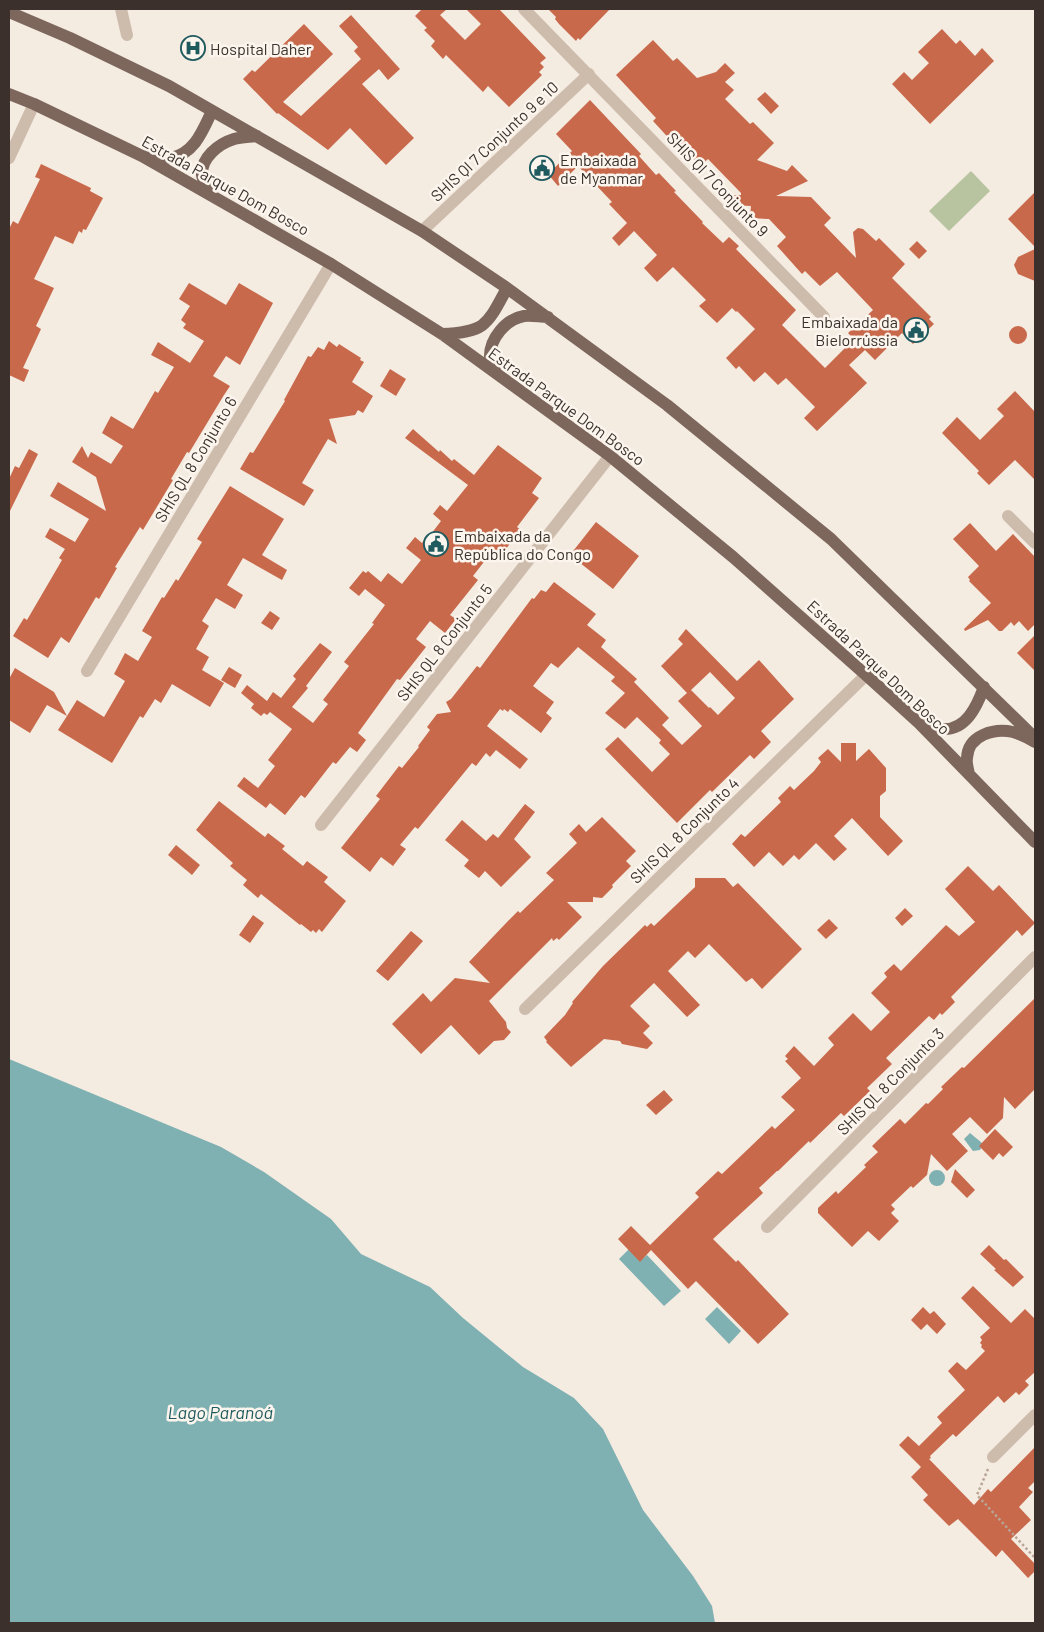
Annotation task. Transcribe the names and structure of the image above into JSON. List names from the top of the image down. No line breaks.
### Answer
{"streets":{"main road":["Estrada Parque Dom Bosco"],"street":["SHIS QI 7 Conjunto 9 e 10","SHIS QI 7 Conjunto 9","SHIS QL 8 Conjunto 6","SHIS QL 8 Conjunto 5","SHIS QL 8 Conjunto 4","SHIS QL 8 Conjunto 3"]},"crossings":[["SHIS QI 7 Conjunto 9 e 10","SHIS QI 7 Conjunto 9"],["Estrada Parque Dom Bosco","SHIS QL 8 Conjunto 6"],["Estrada Parque Dom Bosco","SHIS QL 8 Conjunto 5"],["Estrada Parque Dom Bosco","SHIS QL 8 Conjunto 4"]],"water":["Lago Paranoá"],"places":{"hospital":["Hospital Daher"],"public building":["Embaixada de Myanmar","Embaixada da Bielorrússia","Embaixada da República do Congo"]}}
